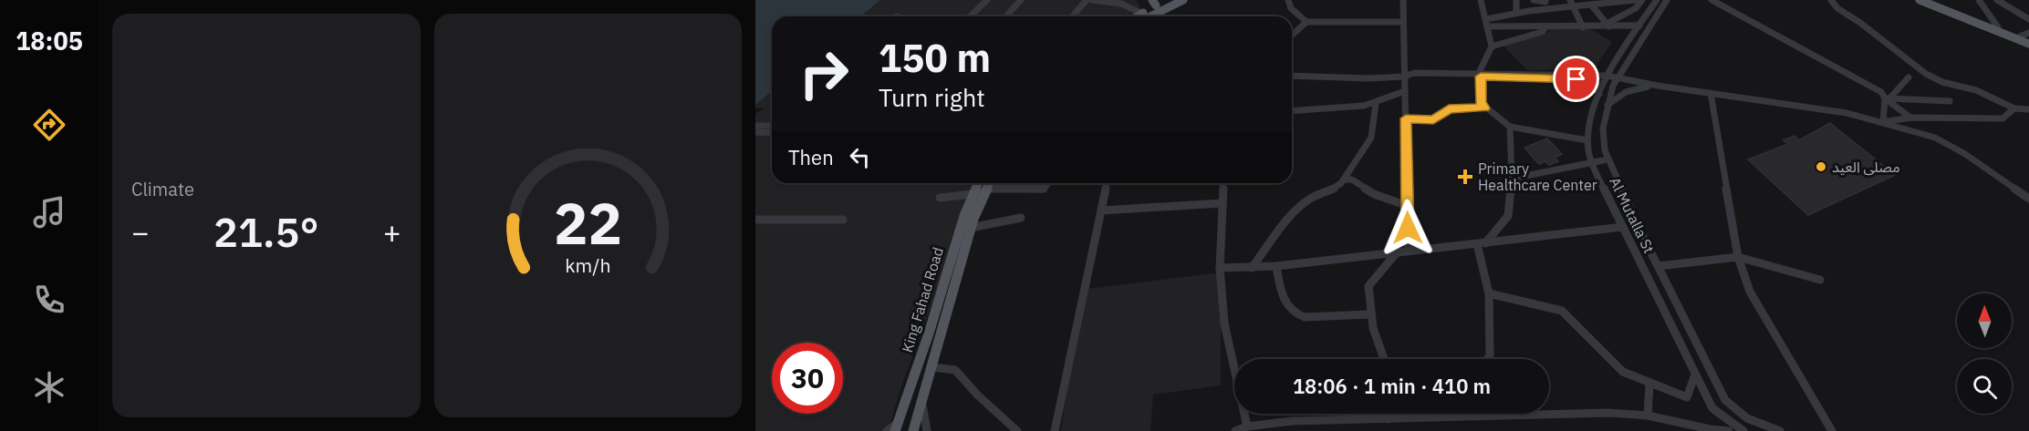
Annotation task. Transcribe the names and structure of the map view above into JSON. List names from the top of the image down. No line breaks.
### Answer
{"streets":{"main road":["King Fahad Road"],"street":["Al Mutalla St"]},"places":{"other":["مصلى العيد"],"health":["Primary Healthcare Center"]},"north":"top","page":{"tabs":"18:05","tile":"Climate","turn":["150 m","Turn right"],"then":"Then","heat":["−","21.5°","+"],"limit":"30","trip":"18:06 · 1 min · 410 m","gauge":["22","km/h"]}}
